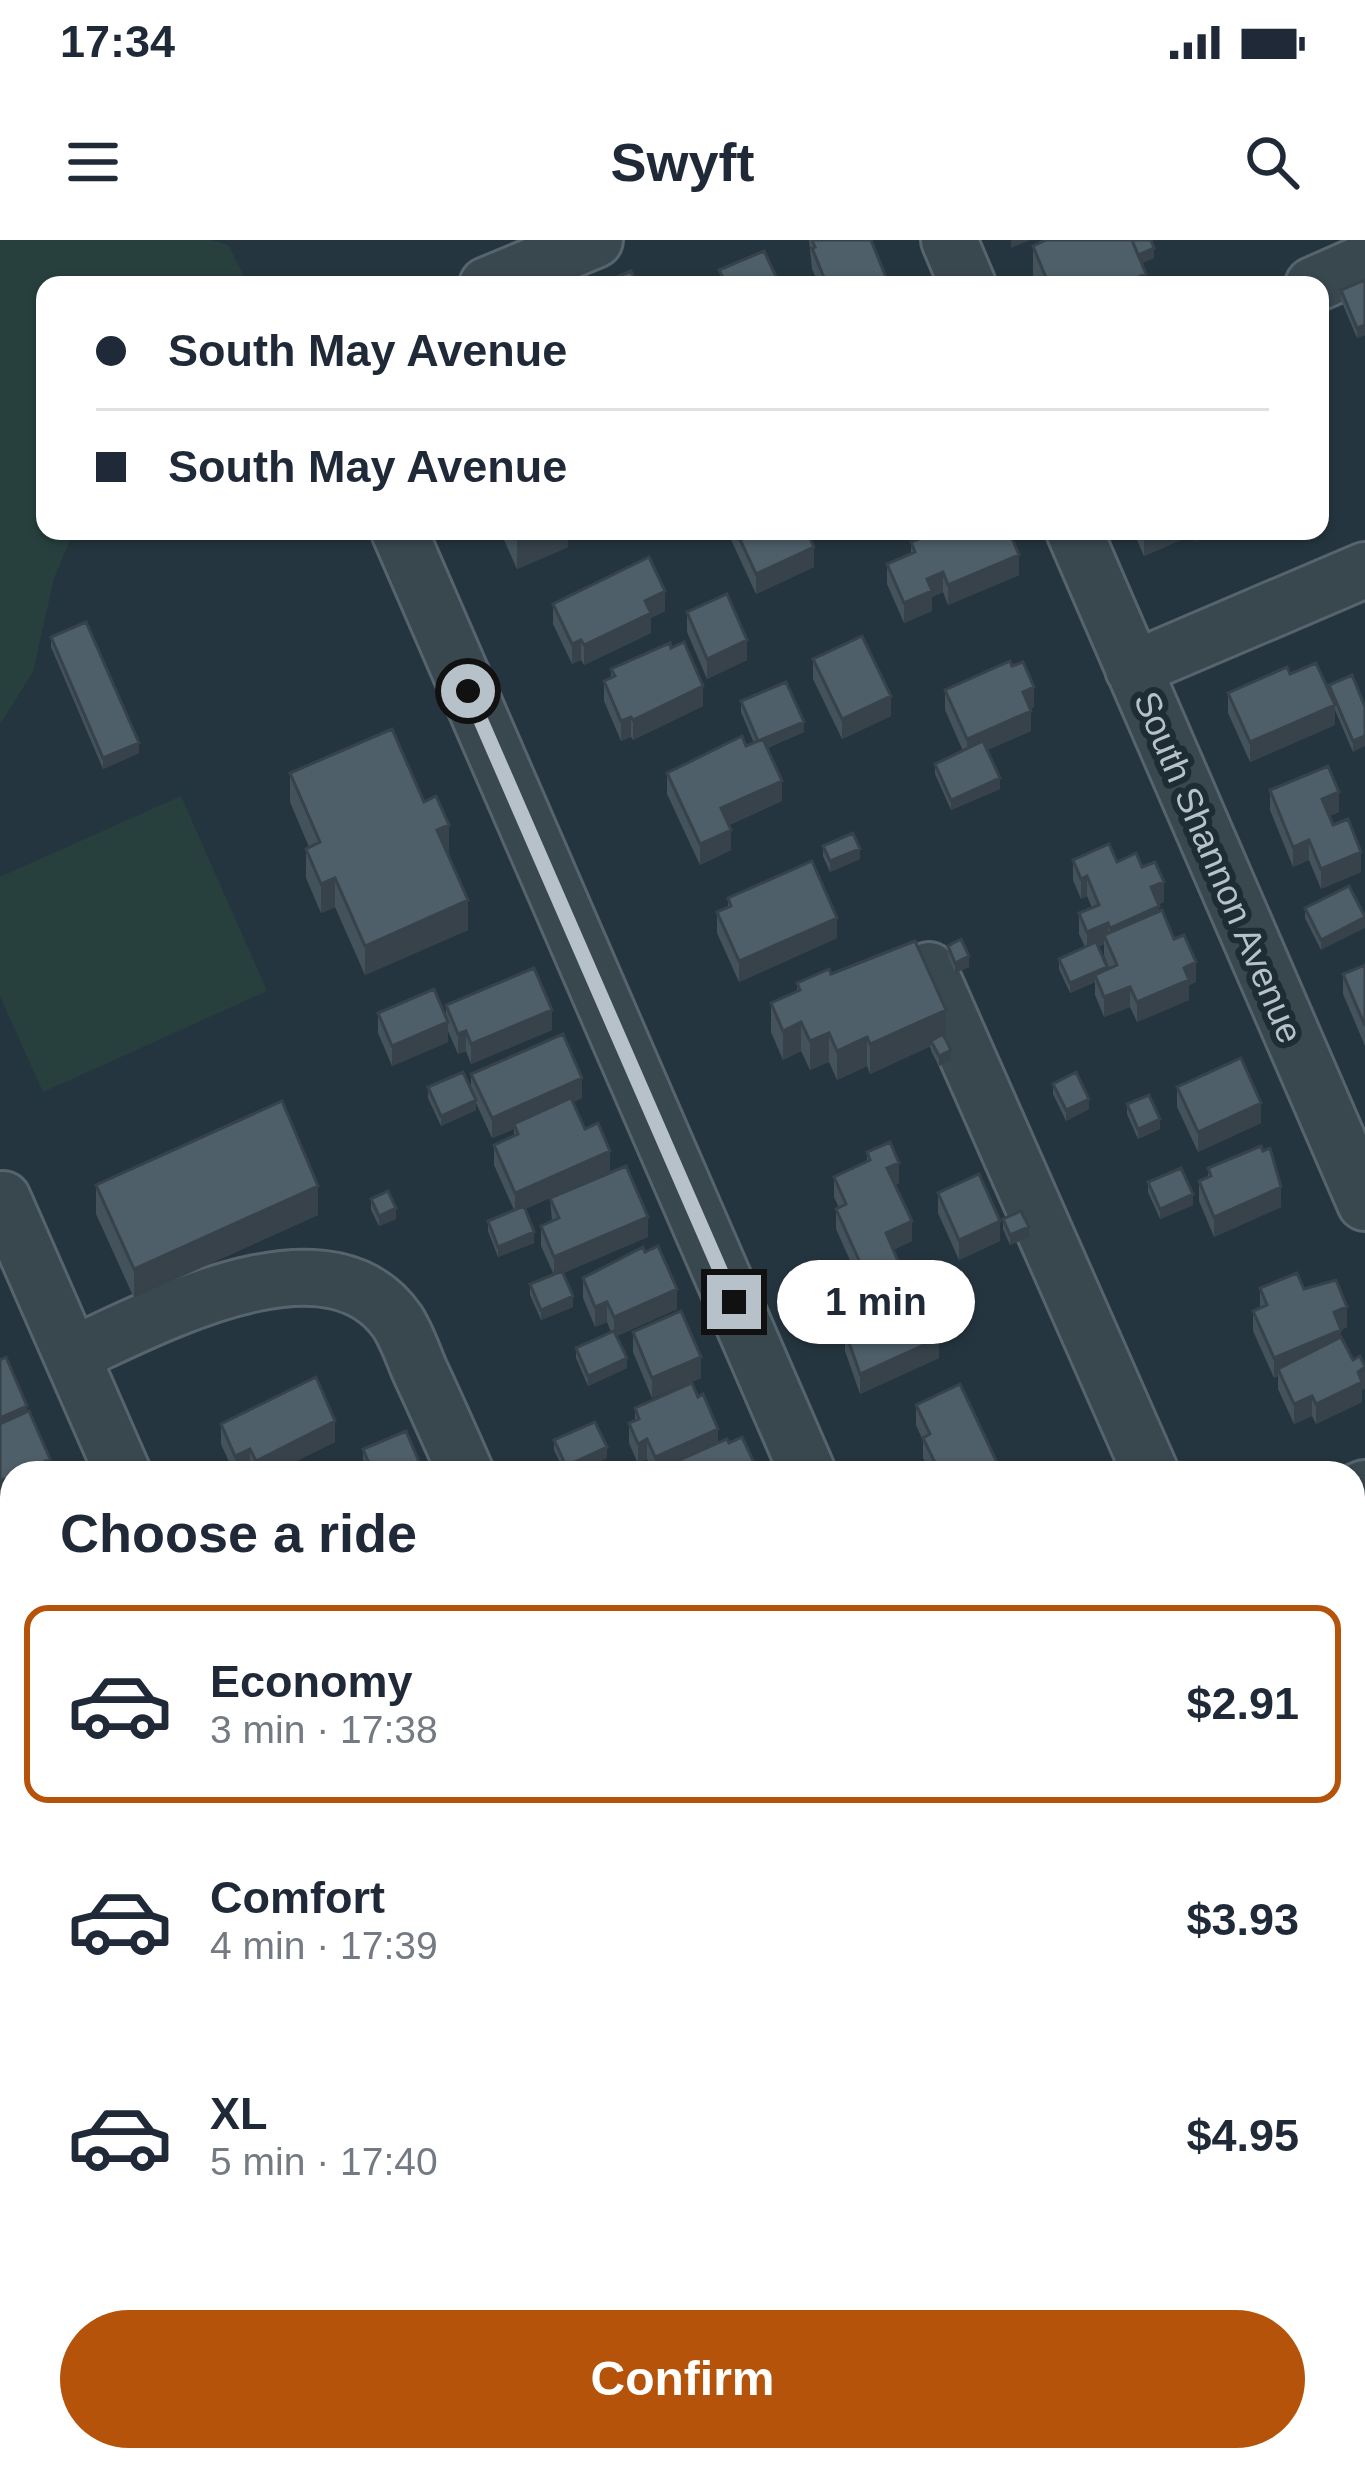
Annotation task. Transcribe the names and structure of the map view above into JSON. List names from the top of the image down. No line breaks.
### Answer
{"streets":{"street":["South Shannon Avenue"]},"page":{"status":"17:34","header":"Swyft","banner":["South May Avenue","South May Avenue"],"bubble":"1 min","heading":"Choose a ride","list":[{"name":"Economy","note":"3 min · 17:38","value":"$2.91"},{"name":"Comfort","note":"4 min · 17:39","value":"$3.93"},{"name":"XL","note":"5 min · 17:40","value":"$4.95"}],"buttons":"Confirm"}}
